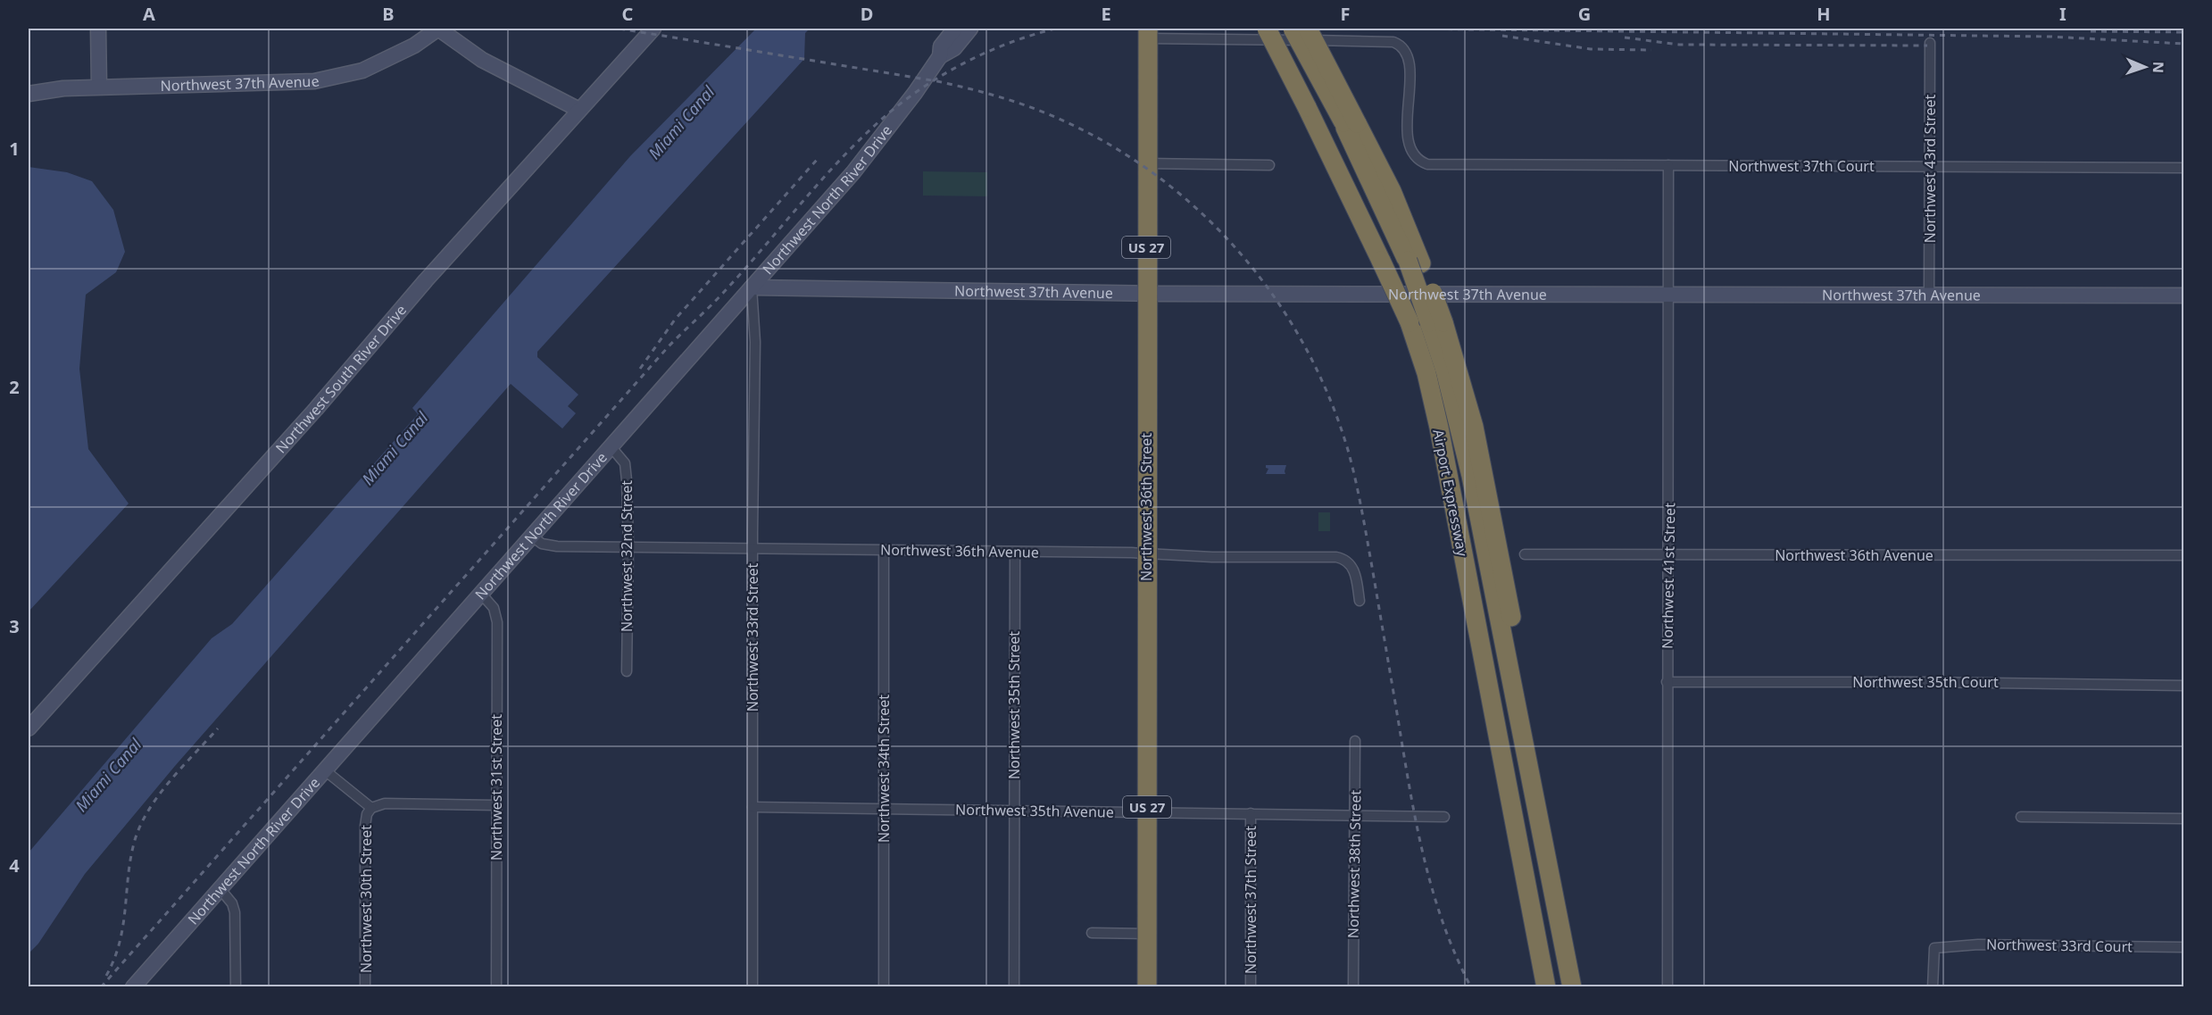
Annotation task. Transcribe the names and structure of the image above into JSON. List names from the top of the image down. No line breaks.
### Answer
{"streets":{"highway":["US 27","Airport Expressway","Northwest 36th Street"],"street":["Northwest 37th Avenue","Northwest 37th Court","Northwest 43rd Street","Northwest North River Drive","Northwest South River Drive","Northwest 36th Avenue","Northwest 32nd Street","Northwest 41st Street","Northwest 33rd Street","Northwest 35th Court","Northwest 35th Street","Northwest 34th Street","Northwest 31st Street","Northwest 35th Avenue","Northwest 38th Street","Northwest 30th Street","Northwest 37th Street","Northwest 33rd Court"]},"crossings":[["Northwest 37th Avenue","Northwest 43rd Street"],["Northwest 37th Avenue","Northwest North River Drive"],["Northwest 37th Avenue","Northwest 36th Street"],["Northwest 37th Avenue","Northwest 41st Street"],["Northwest 37th Avenue","Northwest 33rd Street"],["Northwest 37th Court","Northwest 43rd Street"],["Northwest 37th Court","Northwest 36th Street"],["Northwest 37th Court","Northwest 41st Street"],["Northwest North River Drive","Northwest 36th Avenue"],["Northwest North River Drive","Northwest 32nd Street"],["Northwest North River Drive","Northwest 33rd Street"],["Northwest North River Drive","Northwest 31st Street"],["Northwest North River Drive","Northwest 30th Street"],["Northwest 36th Street","Northwest 36th Avenue"],["Northwest 36th Street","Northwest 35th Avenue"],["Northwest 36th Avenue","Northwest 32nd Street"],["Northwest 36th Avenue","Northwest 41st Street"],["Northwest 36th Avenue","Northwest 33rd Street"],["Northwest 36th Avenue","Northwest 35th Street"],["Northwest 36th Avenue","Northwest 34th Street"],["Northwest 41st Street","Northwest 35th Court"],["Northwest 33rd Street","Northwest 35th Avenue"],["Northwest 35th Street","Northwest 35th Avenue"],["Northwest 34th Street","Northwest 35th Avenue"],["Northwest 35th Avenue","Northwest 38th Street"],["Northwest 35th Avenue","Northwest 37th Street"]],"water":["Miami Canal"],"north":"right","grid":{"columns":["A","B","C","D","E","F","G","H","I"],"rows":["1","2","3","4"]}}
